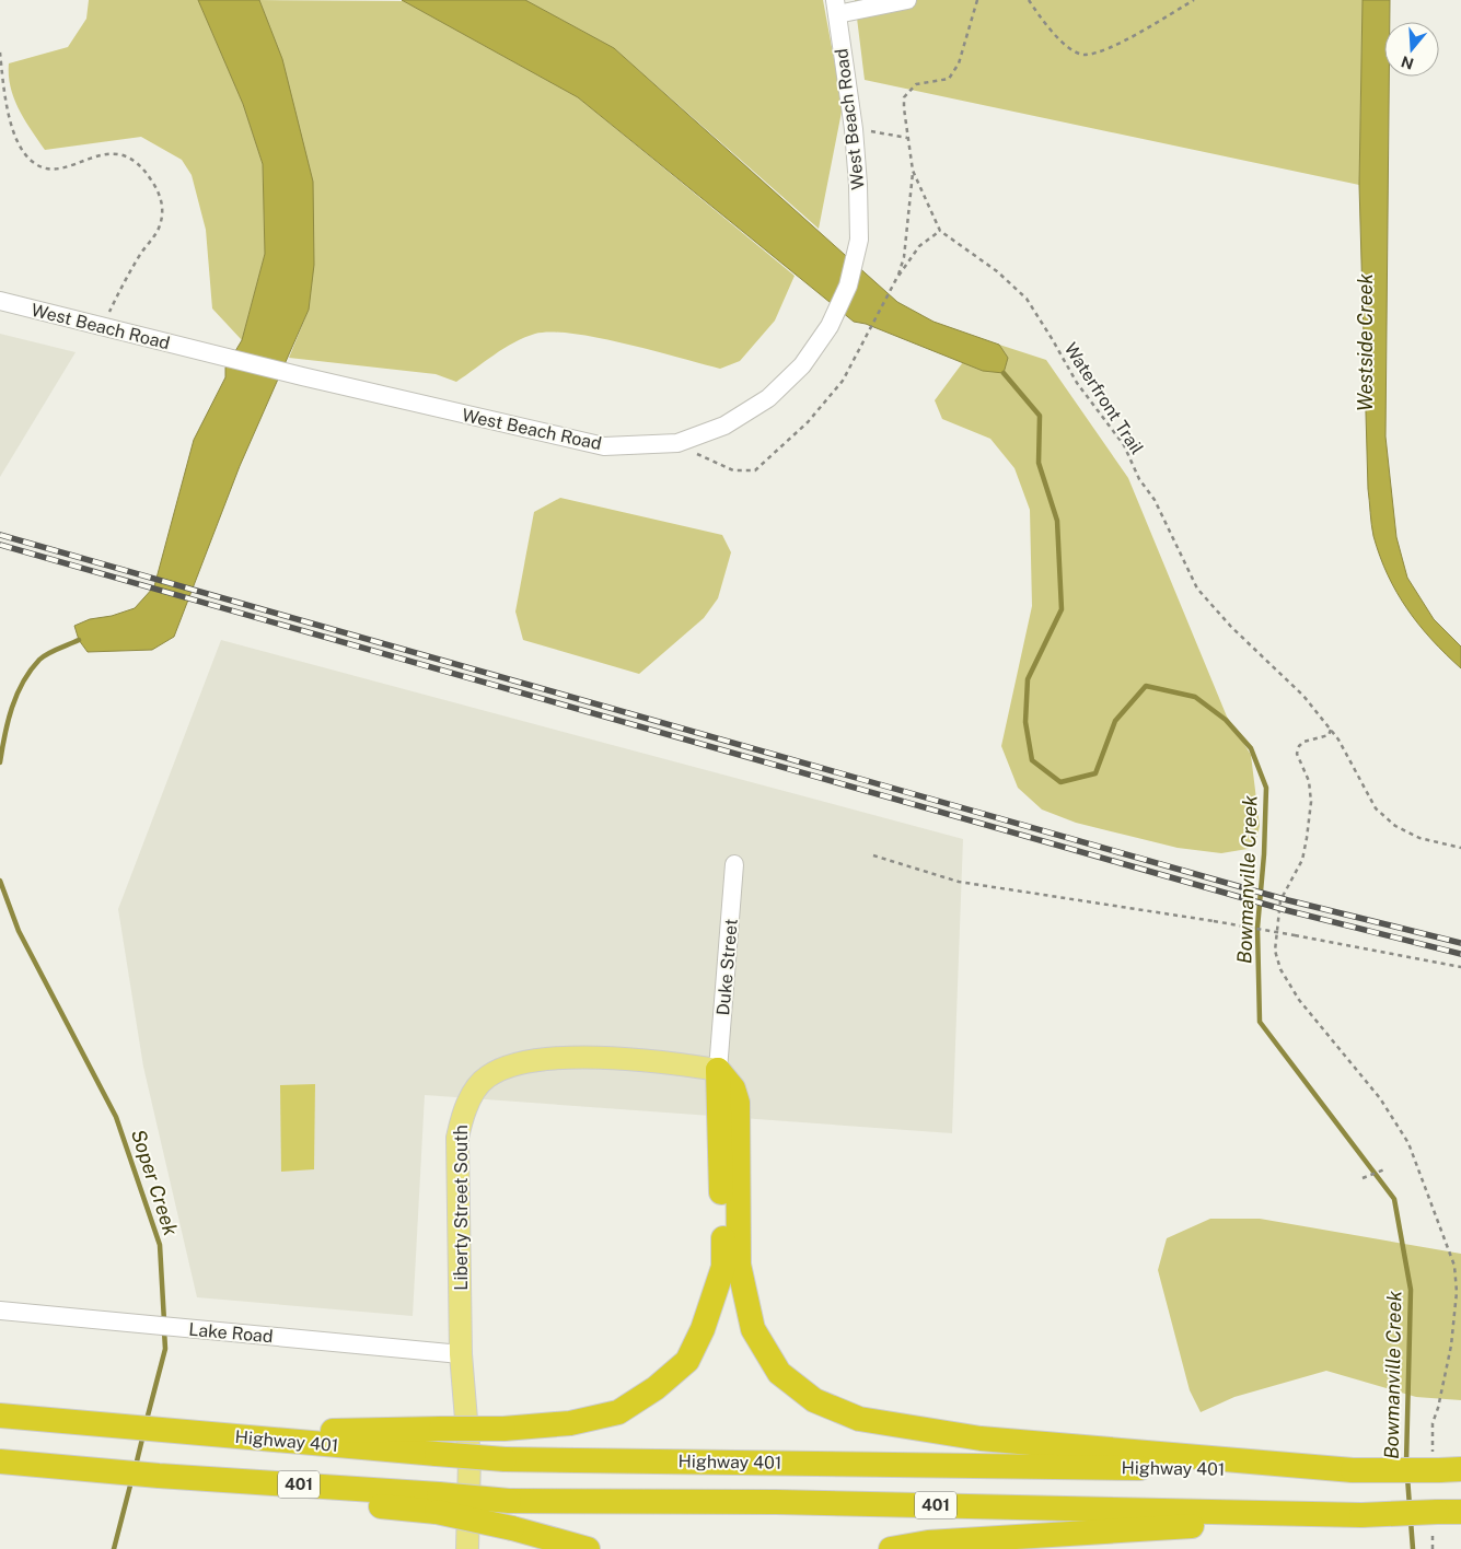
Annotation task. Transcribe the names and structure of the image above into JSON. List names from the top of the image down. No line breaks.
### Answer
{"streets":{"highway":["Highway 401","401"],"main road":["Liberty Street South"],"street":["West Beach Road","Duke Street","Lake Road"],"path":["Waterfront Trail"]},"crossings":[["Duke Street","Liberty Street South"],["Liberty Street South","Lake Road"]],"water":["Westside Creek","Bowmanville Creek","Soper Creek"],"north":"bottom"}
